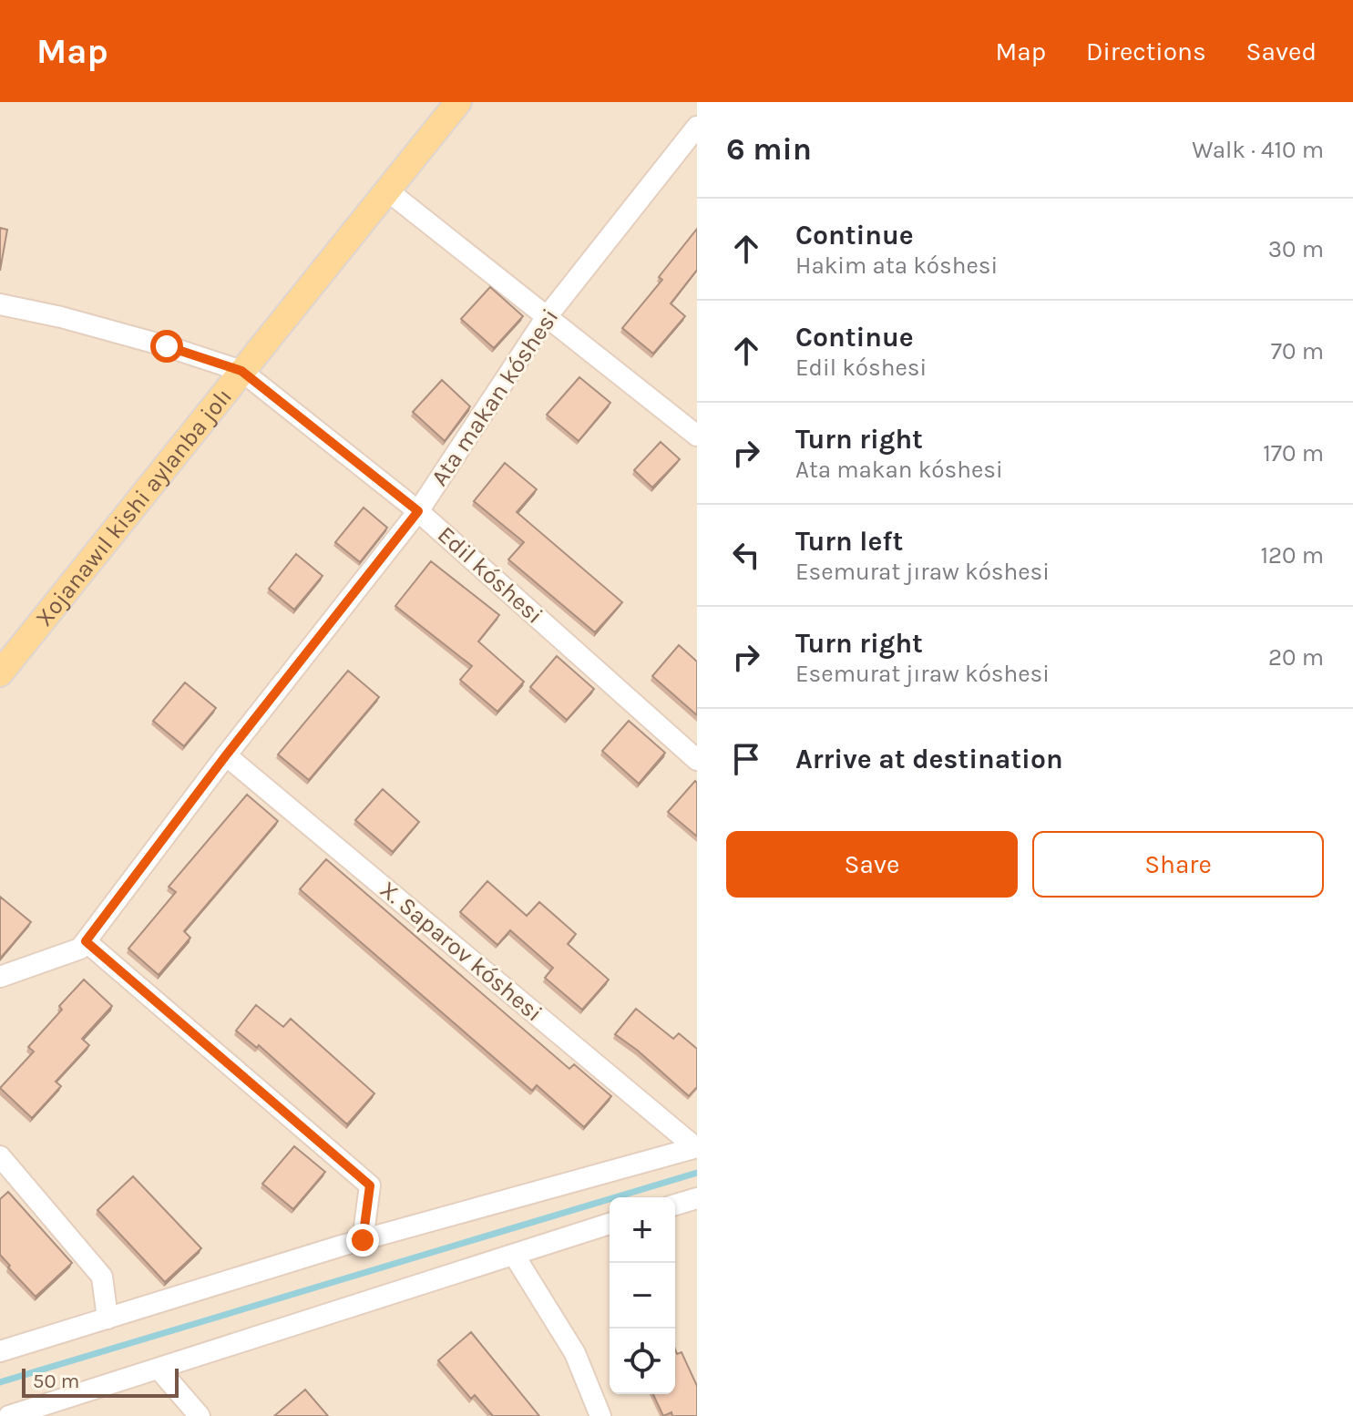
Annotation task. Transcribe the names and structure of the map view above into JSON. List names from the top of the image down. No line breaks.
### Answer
{"streets":{"main road":["Xojanawıl kishi aylanba jolı"],"street":["Ata makan kóshesi","Edil kóshesi","X. Saparov kóshesi"]},"crossings":[["Ata makan kóshesi","Edil kóshesi"],["Ata makan kóshesi","X. Saparov kóshesi"],["Xojanawıl kishi aylanba jolı","Edil kóshesi"]],"scale_bar":"50 m","page":{"header":"Map","nav":["Map","Directions","Saved"],"heading":["6 min","Walk · 410 m"],"list":[["Continue","Hakim ata kóshesi","30 m"],["Continue","Edil kóshesi","70 m"],["Turn right","Ata makan kóshesi","170 m"],["Turn left","Esemurat jıraw kóshesi","120 m"],["Turn right","Esemurat jıraw kóshesi","20 m"],"Arrive at destination"],"buttons":["Save","Share"],"map_buttons":["+","−"],"scale":"50 m"}}
